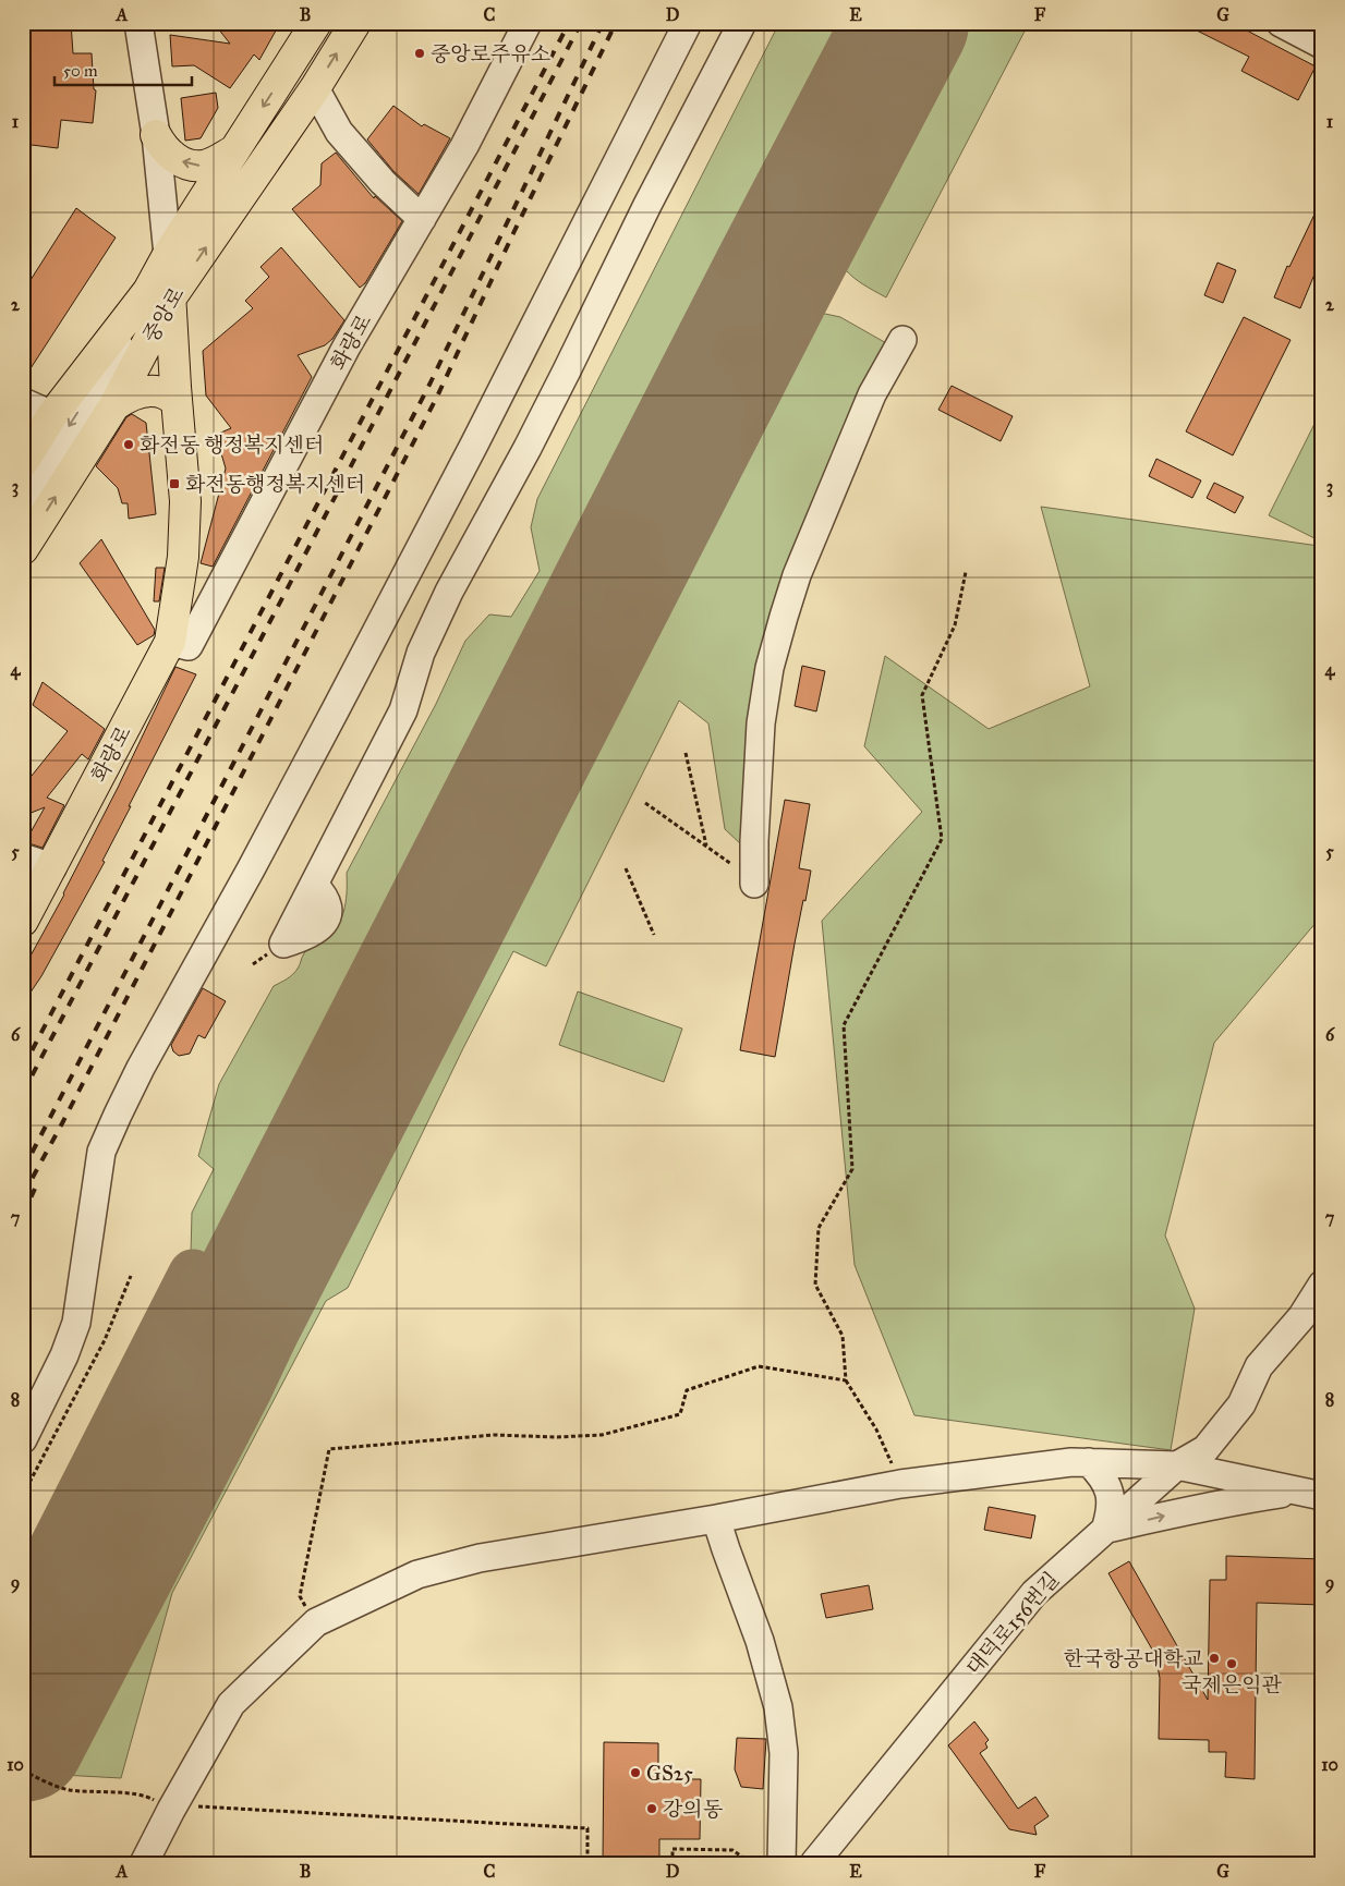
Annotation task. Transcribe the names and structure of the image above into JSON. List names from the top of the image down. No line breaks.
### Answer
{"streets":{"main road":["중앙로","화랑로"],"street":["대덕로156번길"]},"crossings":[["중앙로","화랑로"]],"places":{"other":["중앙로주유소","화전동 행정복지센터","한국항공대학교","국제은익관","GS25","강의동"],"transit":["화전동행정복지센터"]},"scale_bar":"50 m","grid":{"columns":["A","B","C","D","E","F","G"],"rows":["1","2","3","4","5","6","7","8","9","10"]}}
